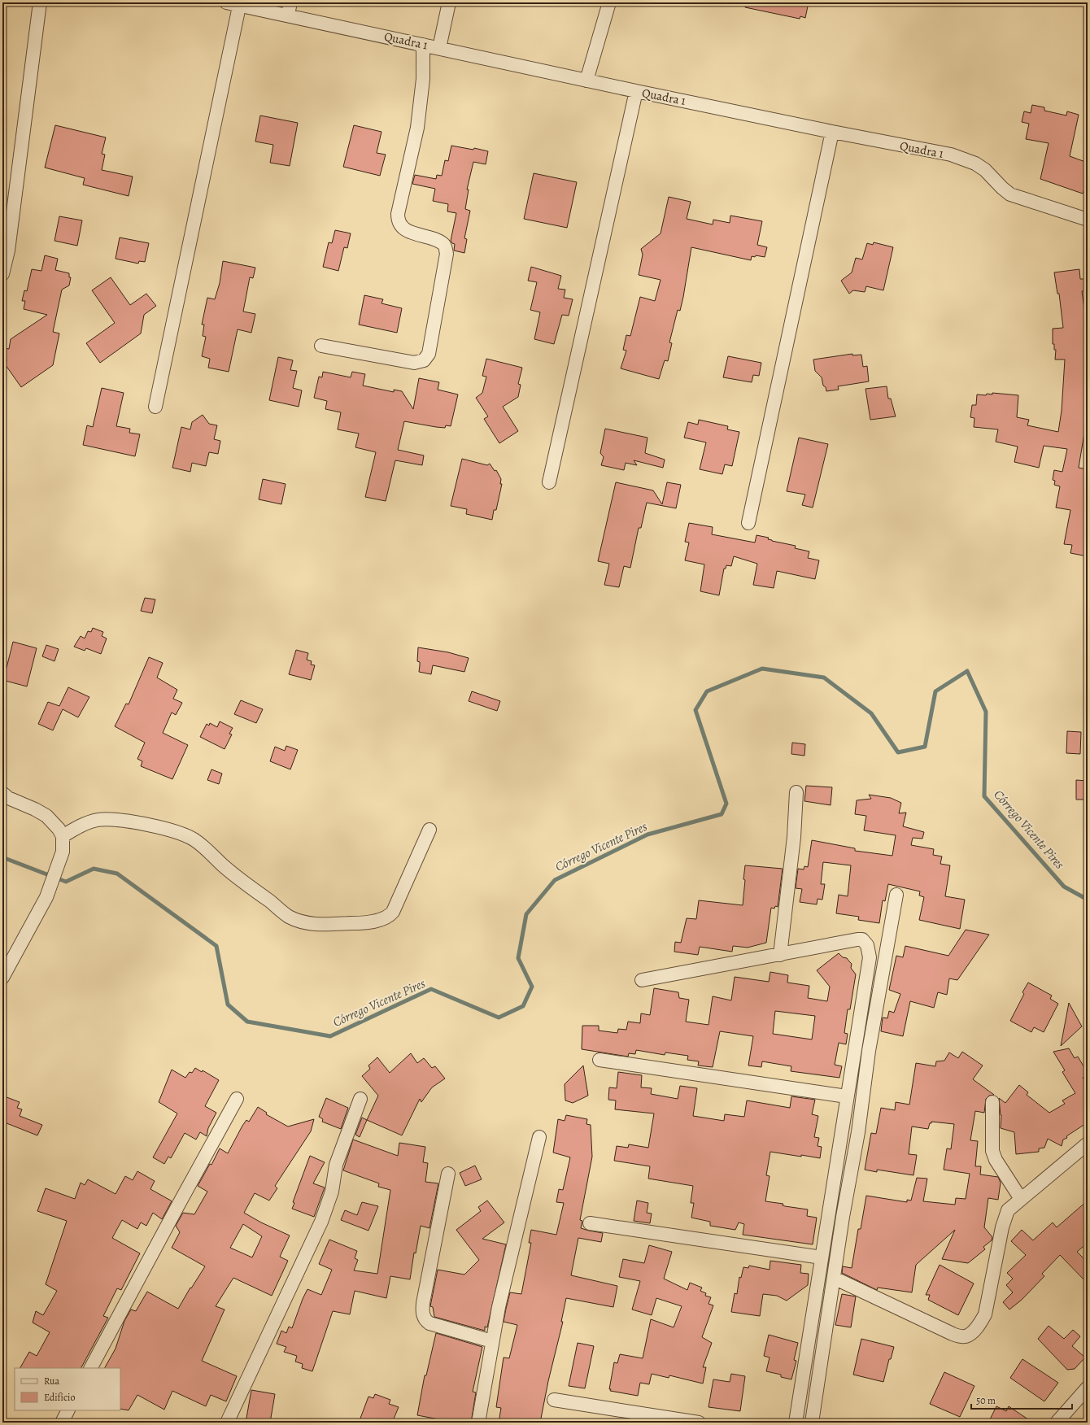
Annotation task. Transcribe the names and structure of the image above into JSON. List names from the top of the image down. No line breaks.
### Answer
{"streets":{"street":["Quadra 1"]},"water":["Córrego Vicente Pires"],"legend":["Rua","Edifício"],"scale_bar":"50 m"}
